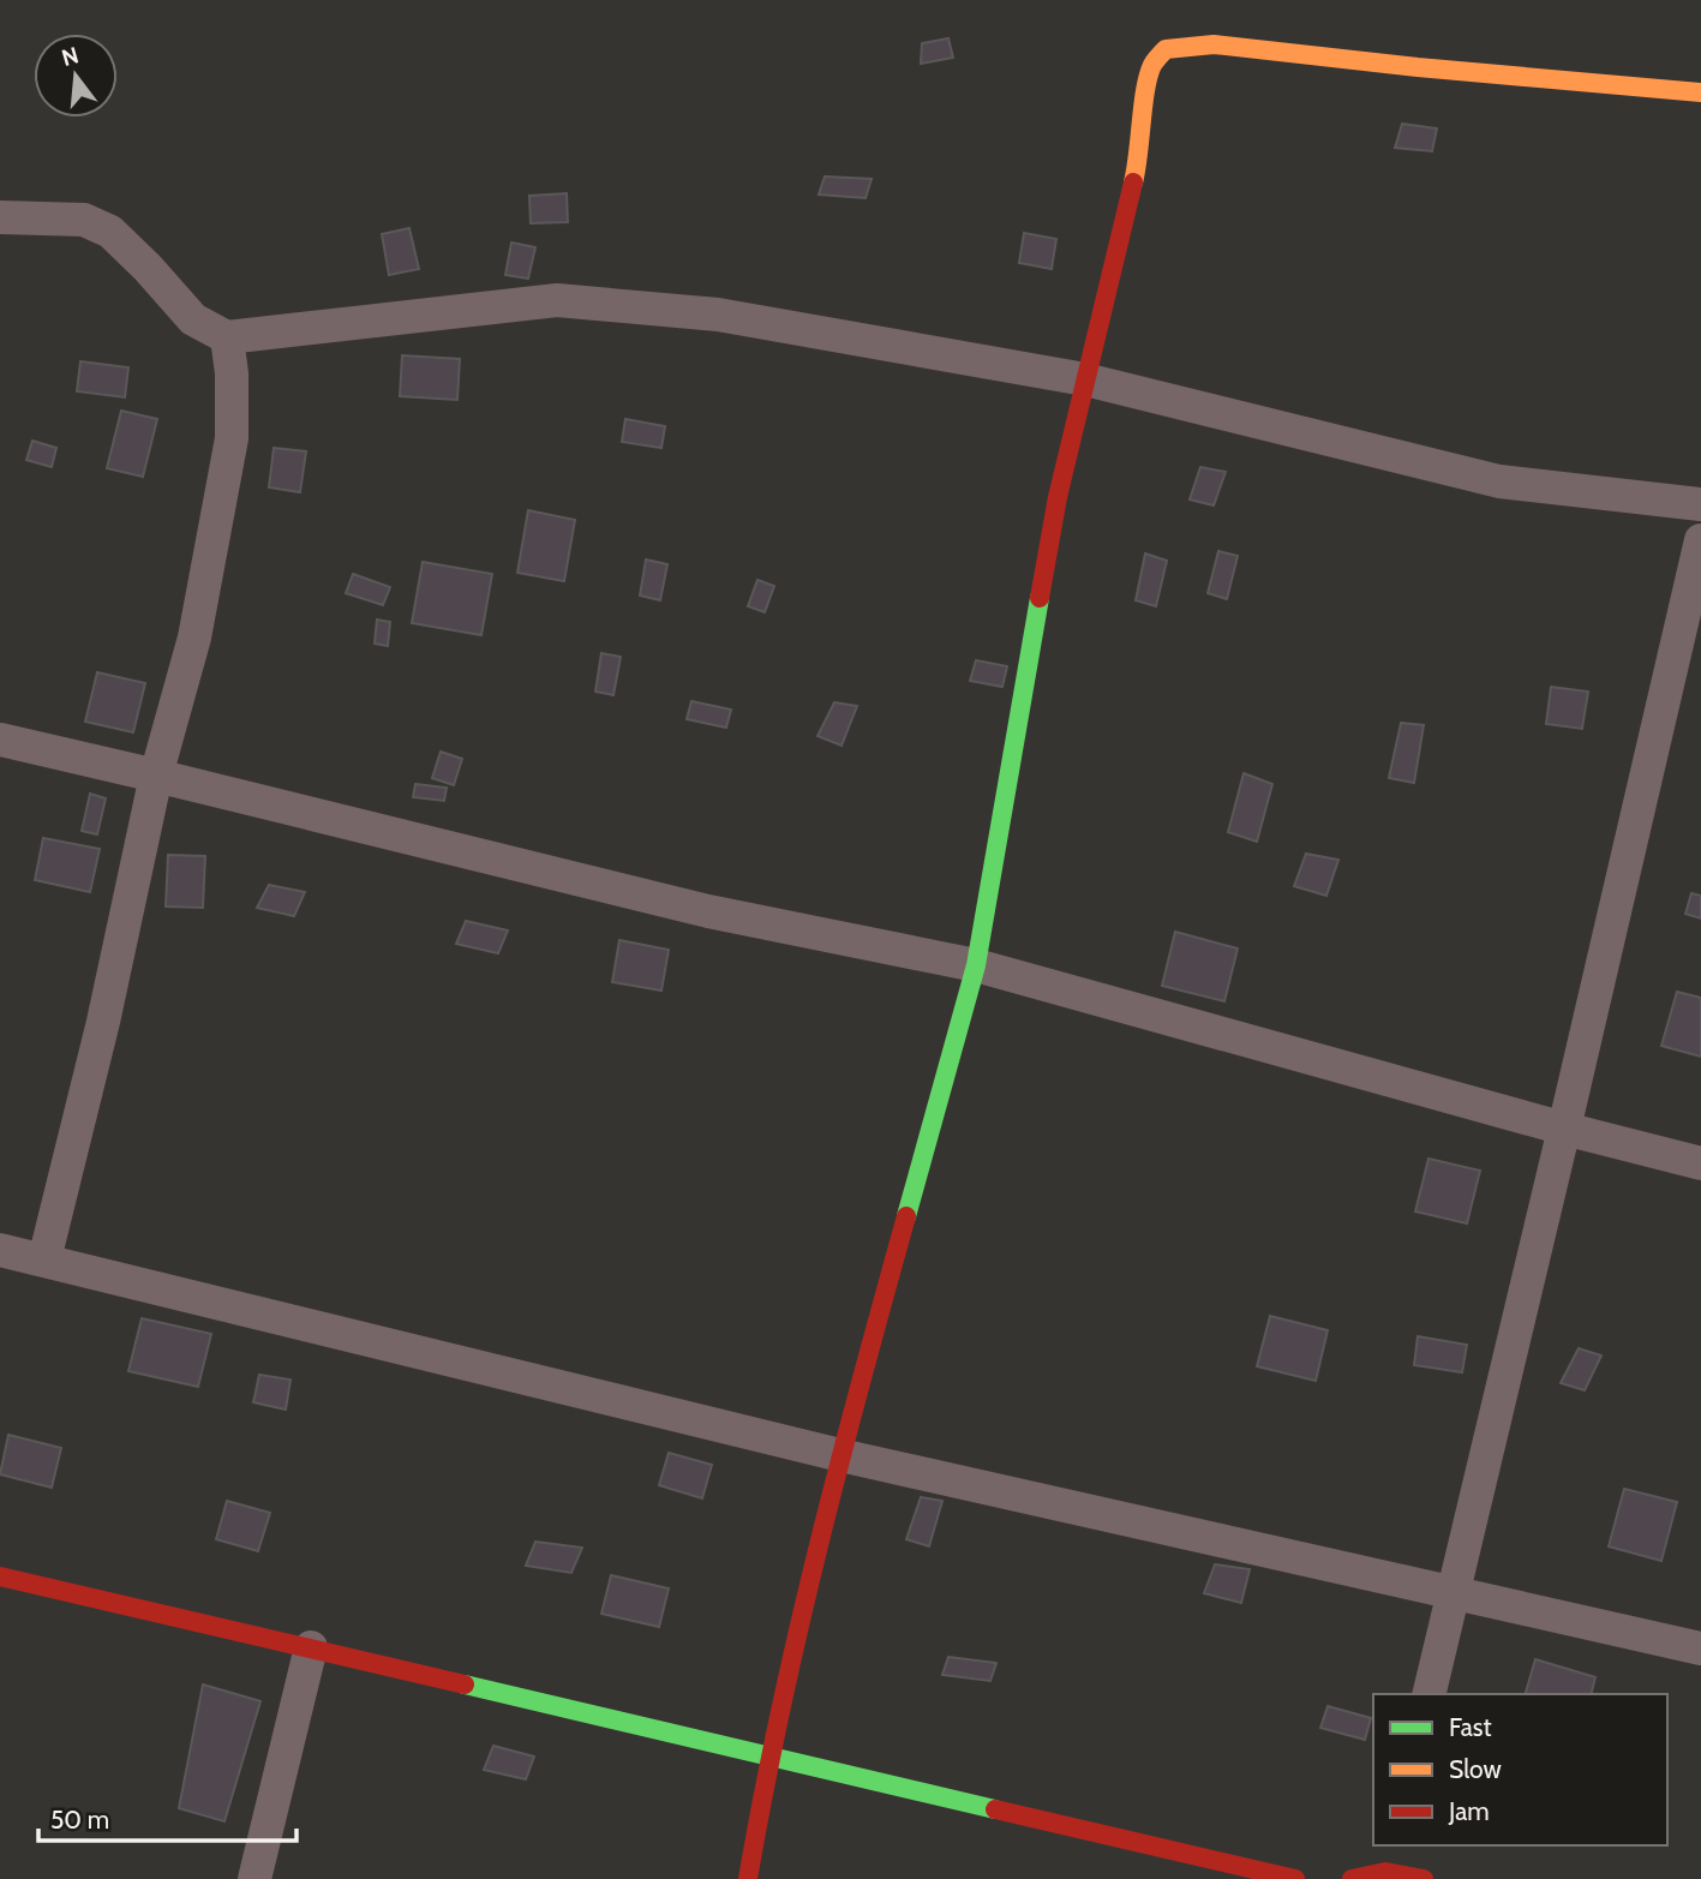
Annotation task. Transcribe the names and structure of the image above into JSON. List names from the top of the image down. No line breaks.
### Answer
{"legend":["Fast","Slow","Jam"],"scale_bar":"50 m","north":"top"}
